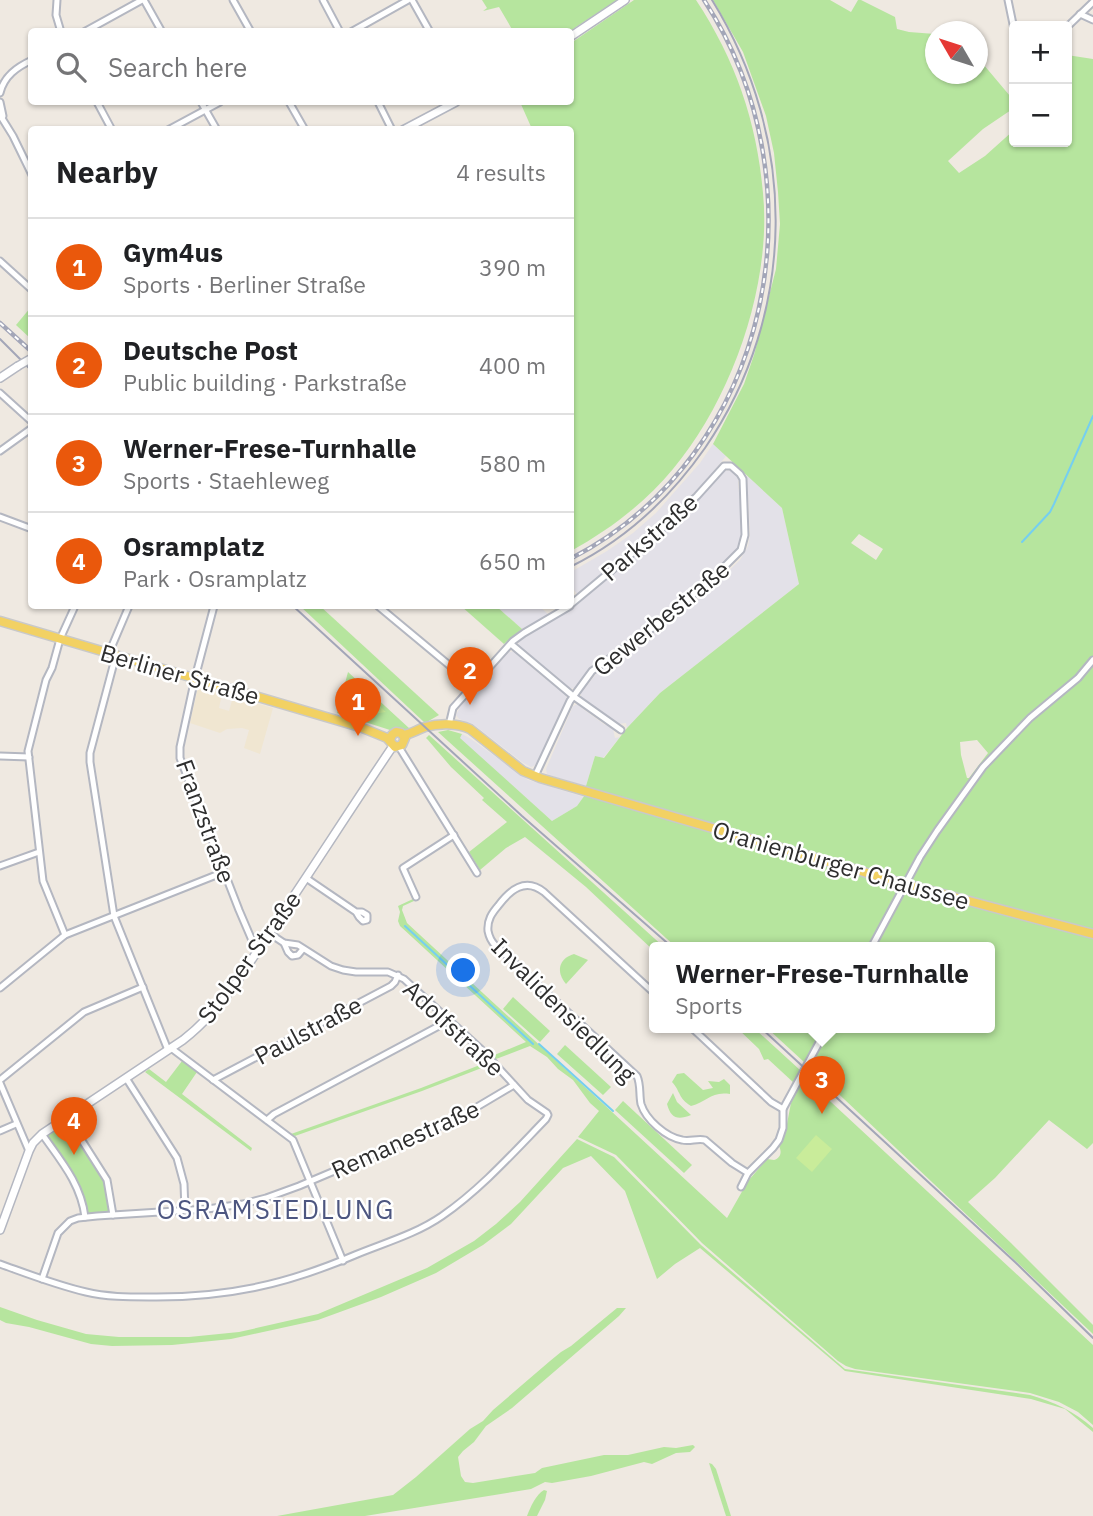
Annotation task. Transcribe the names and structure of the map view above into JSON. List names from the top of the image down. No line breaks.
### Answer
{"streets":{"main road":["Berliner Straße","Oranienburger Chaussee","Stolper Straße"],"street":["Parkstraße","Gewerbestraße","Franzstraße","Invalidensiedlung","Adolfstraße","Paulstraße","Remanestraße"]},"crossings":[["Parkstraße","Gewerbestraße"],["Gewerbestraße","Oranienburger Chaussee"],["Berliner Straße","Franzstraße"],["Berliner Straße","Stolper Straße"],["Franzstraße","Stolper Straße"],["Adolfstraße","Paulstraße"],["Adolfstraße","Remanestraße"]],"districts":["OSRAMSIEDLUNG"],"north":"top left","page":{"map_buttons":["+","−"],"search":"Search here","heading":["Nearby","4 results"],"list":[{"mark":"1","name":"Gym4us","note":"Sports · Berliner Straße","value":"390 m"},{"mark":"2","name":"Deutsche Post","note":"Public building · Parkstraße","value":"400 m"},{"mark":"3","name":"Werner-Frese-Turnhalle","note":"Sports · Staehleweg","value":"580 m"},{"mark":"4","name":"Osramplatz","note":"Park · Osramplatz","value":"650 m"}],"pins":["2","1","3","4"],"popup":["Werner-Frese-Turnhalle","Sports"]}}
